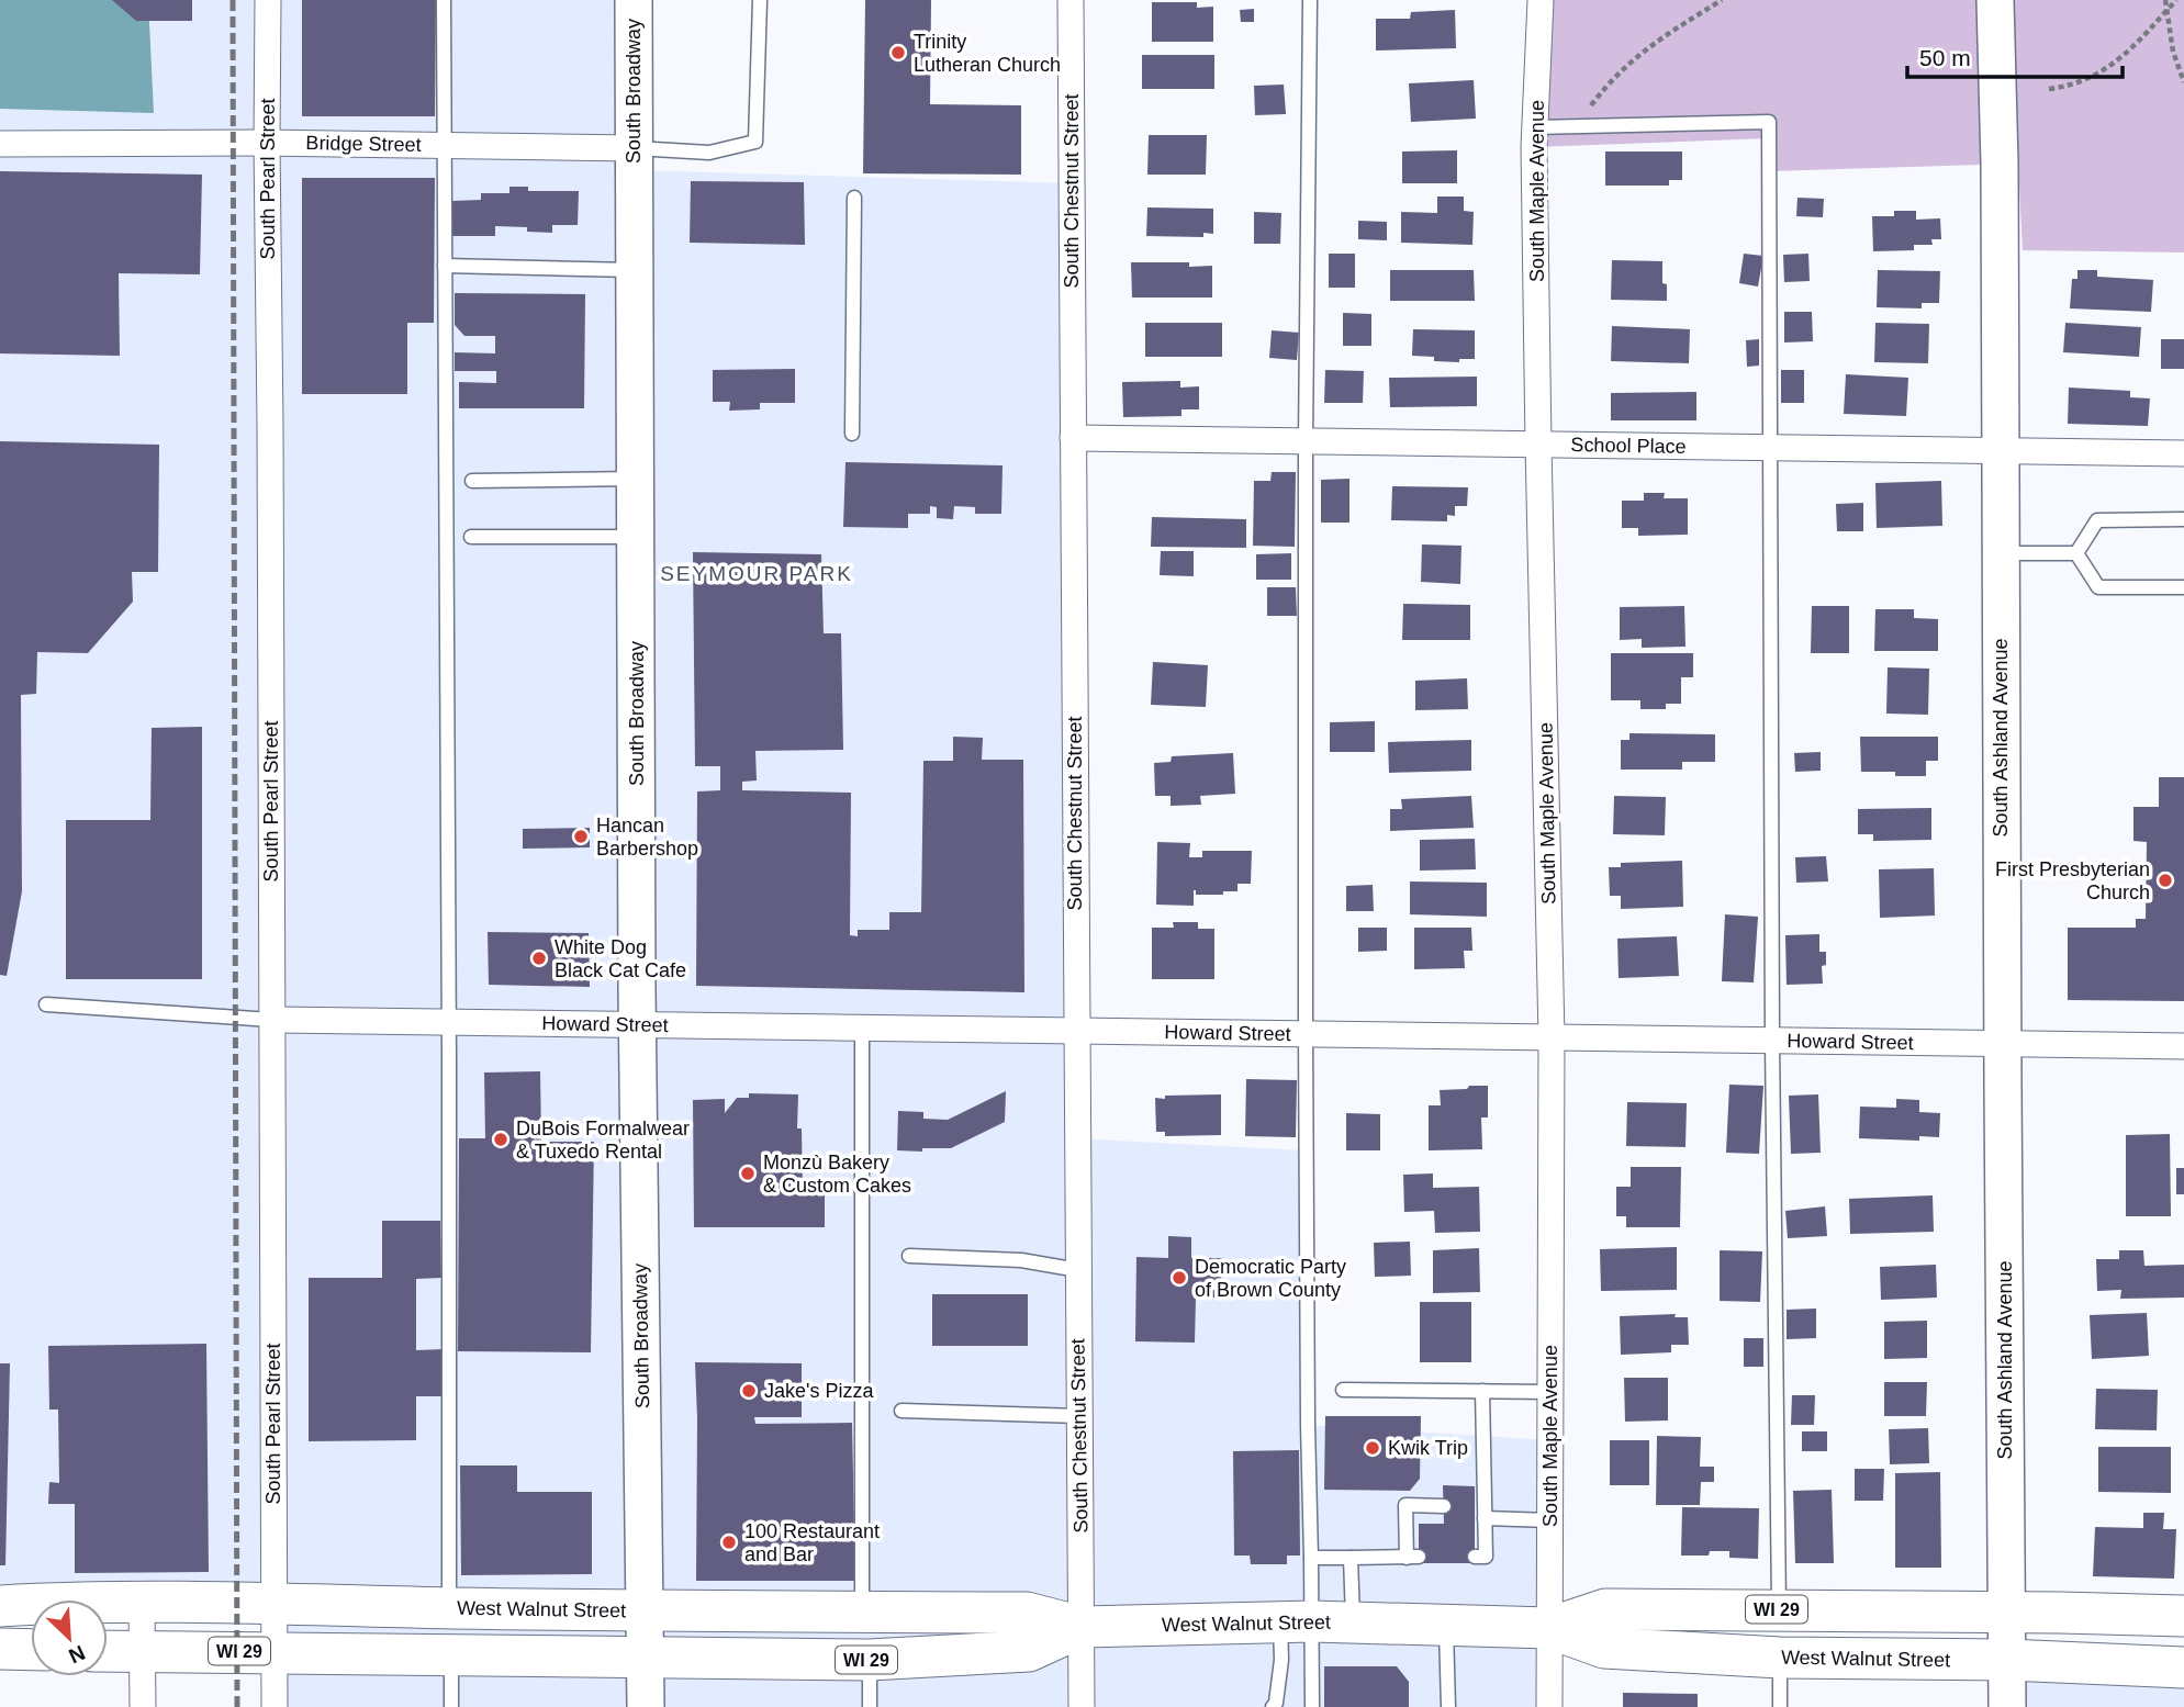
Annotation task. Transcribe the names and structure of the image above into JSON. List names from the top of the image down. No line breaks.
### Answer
{"streets":{"main road":["West Walnut Street","WI 29"],"street":["South Broadway","Bridge Street","South Pearl Street","South Chestnut Street","South Maple Avenue","School Place","South Ashland Avenue","Howard Street"]},"crossings":[["South Broadway","Bridge Street"],["South Broadway","Howard Street"],["South Broadway","West Walnut Street"],["Bridge Street","South Pearl Street"],["South Pearl Street","Howard Street"],["South Pearl Street","West Walnut Street"],["South Chestnut Street","School Place"],["South Chestnut Street","Howard Street"],["South Chestnut Street","West Walnut Street"],["South Maple Avenue","School Place"],["South Maple Avenue","Howard Street"],["South Maple Avenue","West Walnut Street"],["School Place","South Ashland Avenue"],["South Ashland Avenue","Howard Street"],["South Ashland Avenue","West Walnut Street"]],"districts":["SEYMOUR PARK"],"places":["Trinity Lutheran Church","Hancan Barbershop","First Presbyterian Church","White Dog Black Cat Cafe","DuBois Formalwear & Tuxedo Rental","Monzù Bakery & Custom Cakes","Democratic Party of Brown County","Jake's Pizza","Kwik Trip","100 Restaurant and Bar"],"scale_bar":"50 m","north":"bottom right"}
